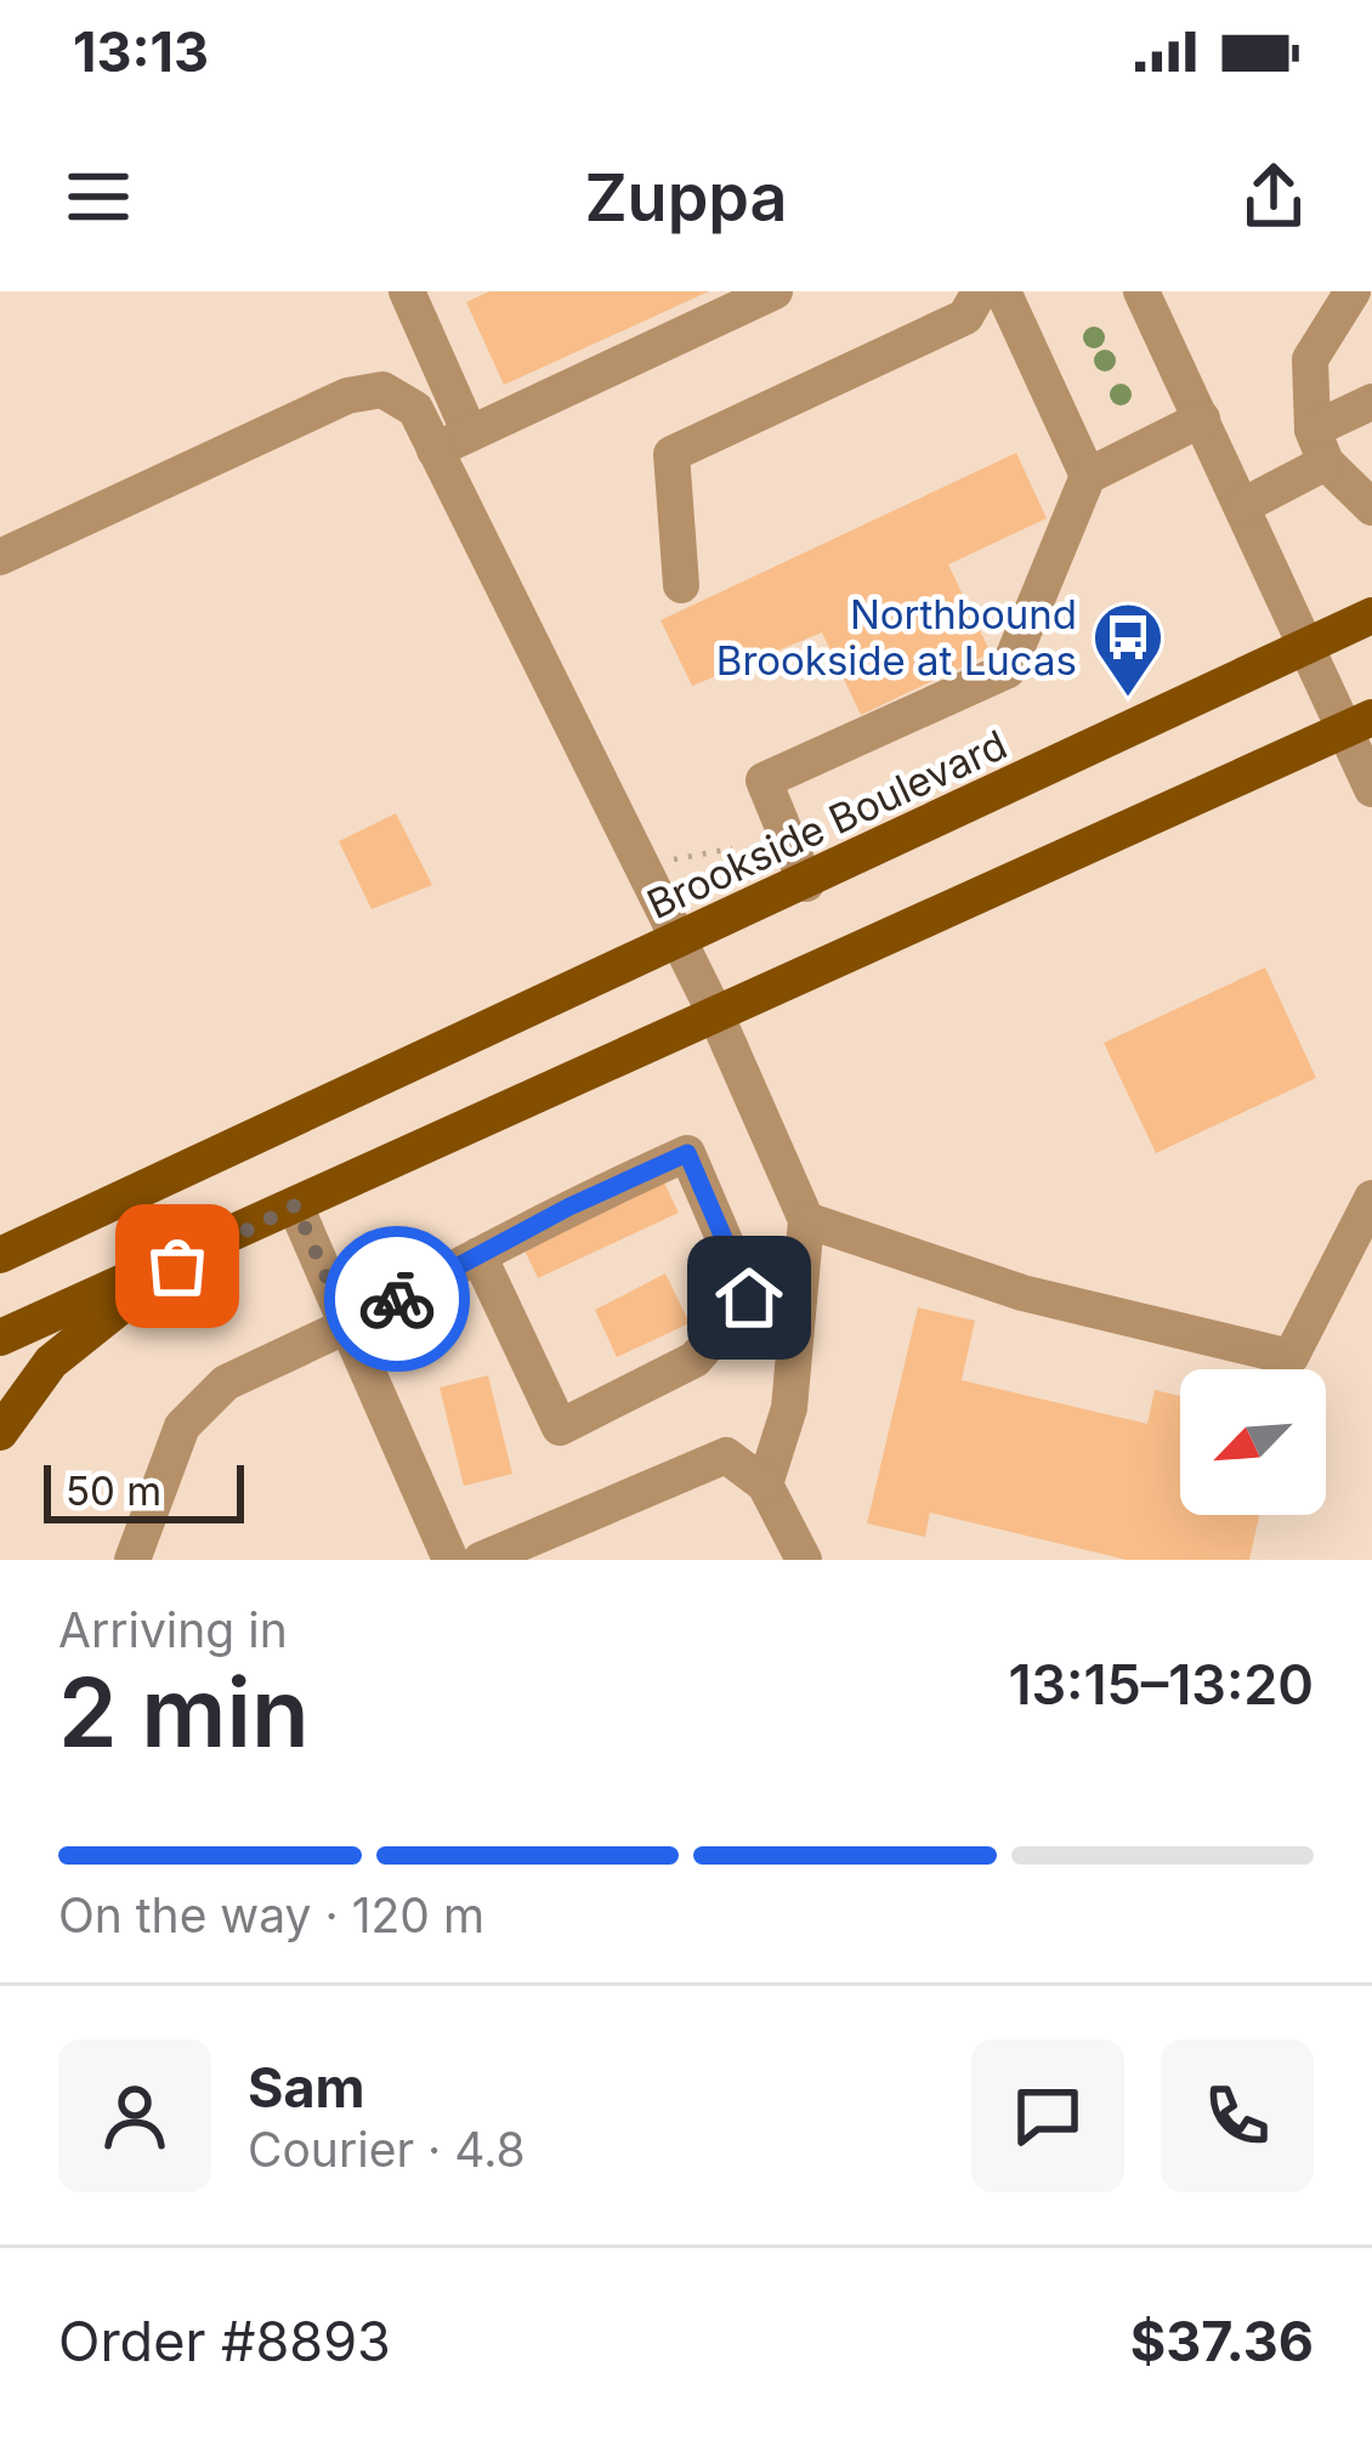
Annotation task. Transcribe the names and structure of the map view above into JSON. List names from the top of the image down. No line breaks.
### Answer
{"streets":{"main road":["Brookside Boulevard"]},"places":{"bus stop":["Northbound Brookside at Lucas"]},"scale_bar":"50 m","north":"bottom left","page":{"status":"13:13","header":"Zuppa","scale":"50 m","heading":["2 min","Arriving in","13:15–13:20"],"panel":["Sam","Courier · 4.8","Order #8893","$37.36"],"bar":"On the way · 120 m"}}
